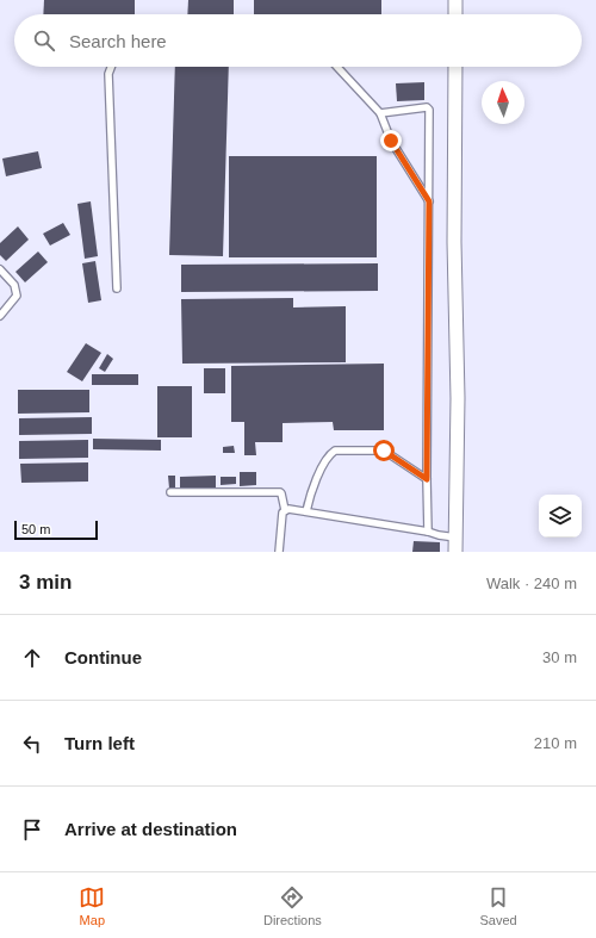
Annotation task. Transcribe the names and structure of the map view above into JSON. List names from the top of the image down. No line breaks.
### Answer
{"scale_bar":"50 m","north":"top","page":{"search":"Search here","scale":"50 m","heading":["3 min","Walk · 240 m"],"list":[["Continue","30 m"],["Turn left","210 m"],"Arrive at destination"],"nav":["Map","Directions","Saved"]}}
